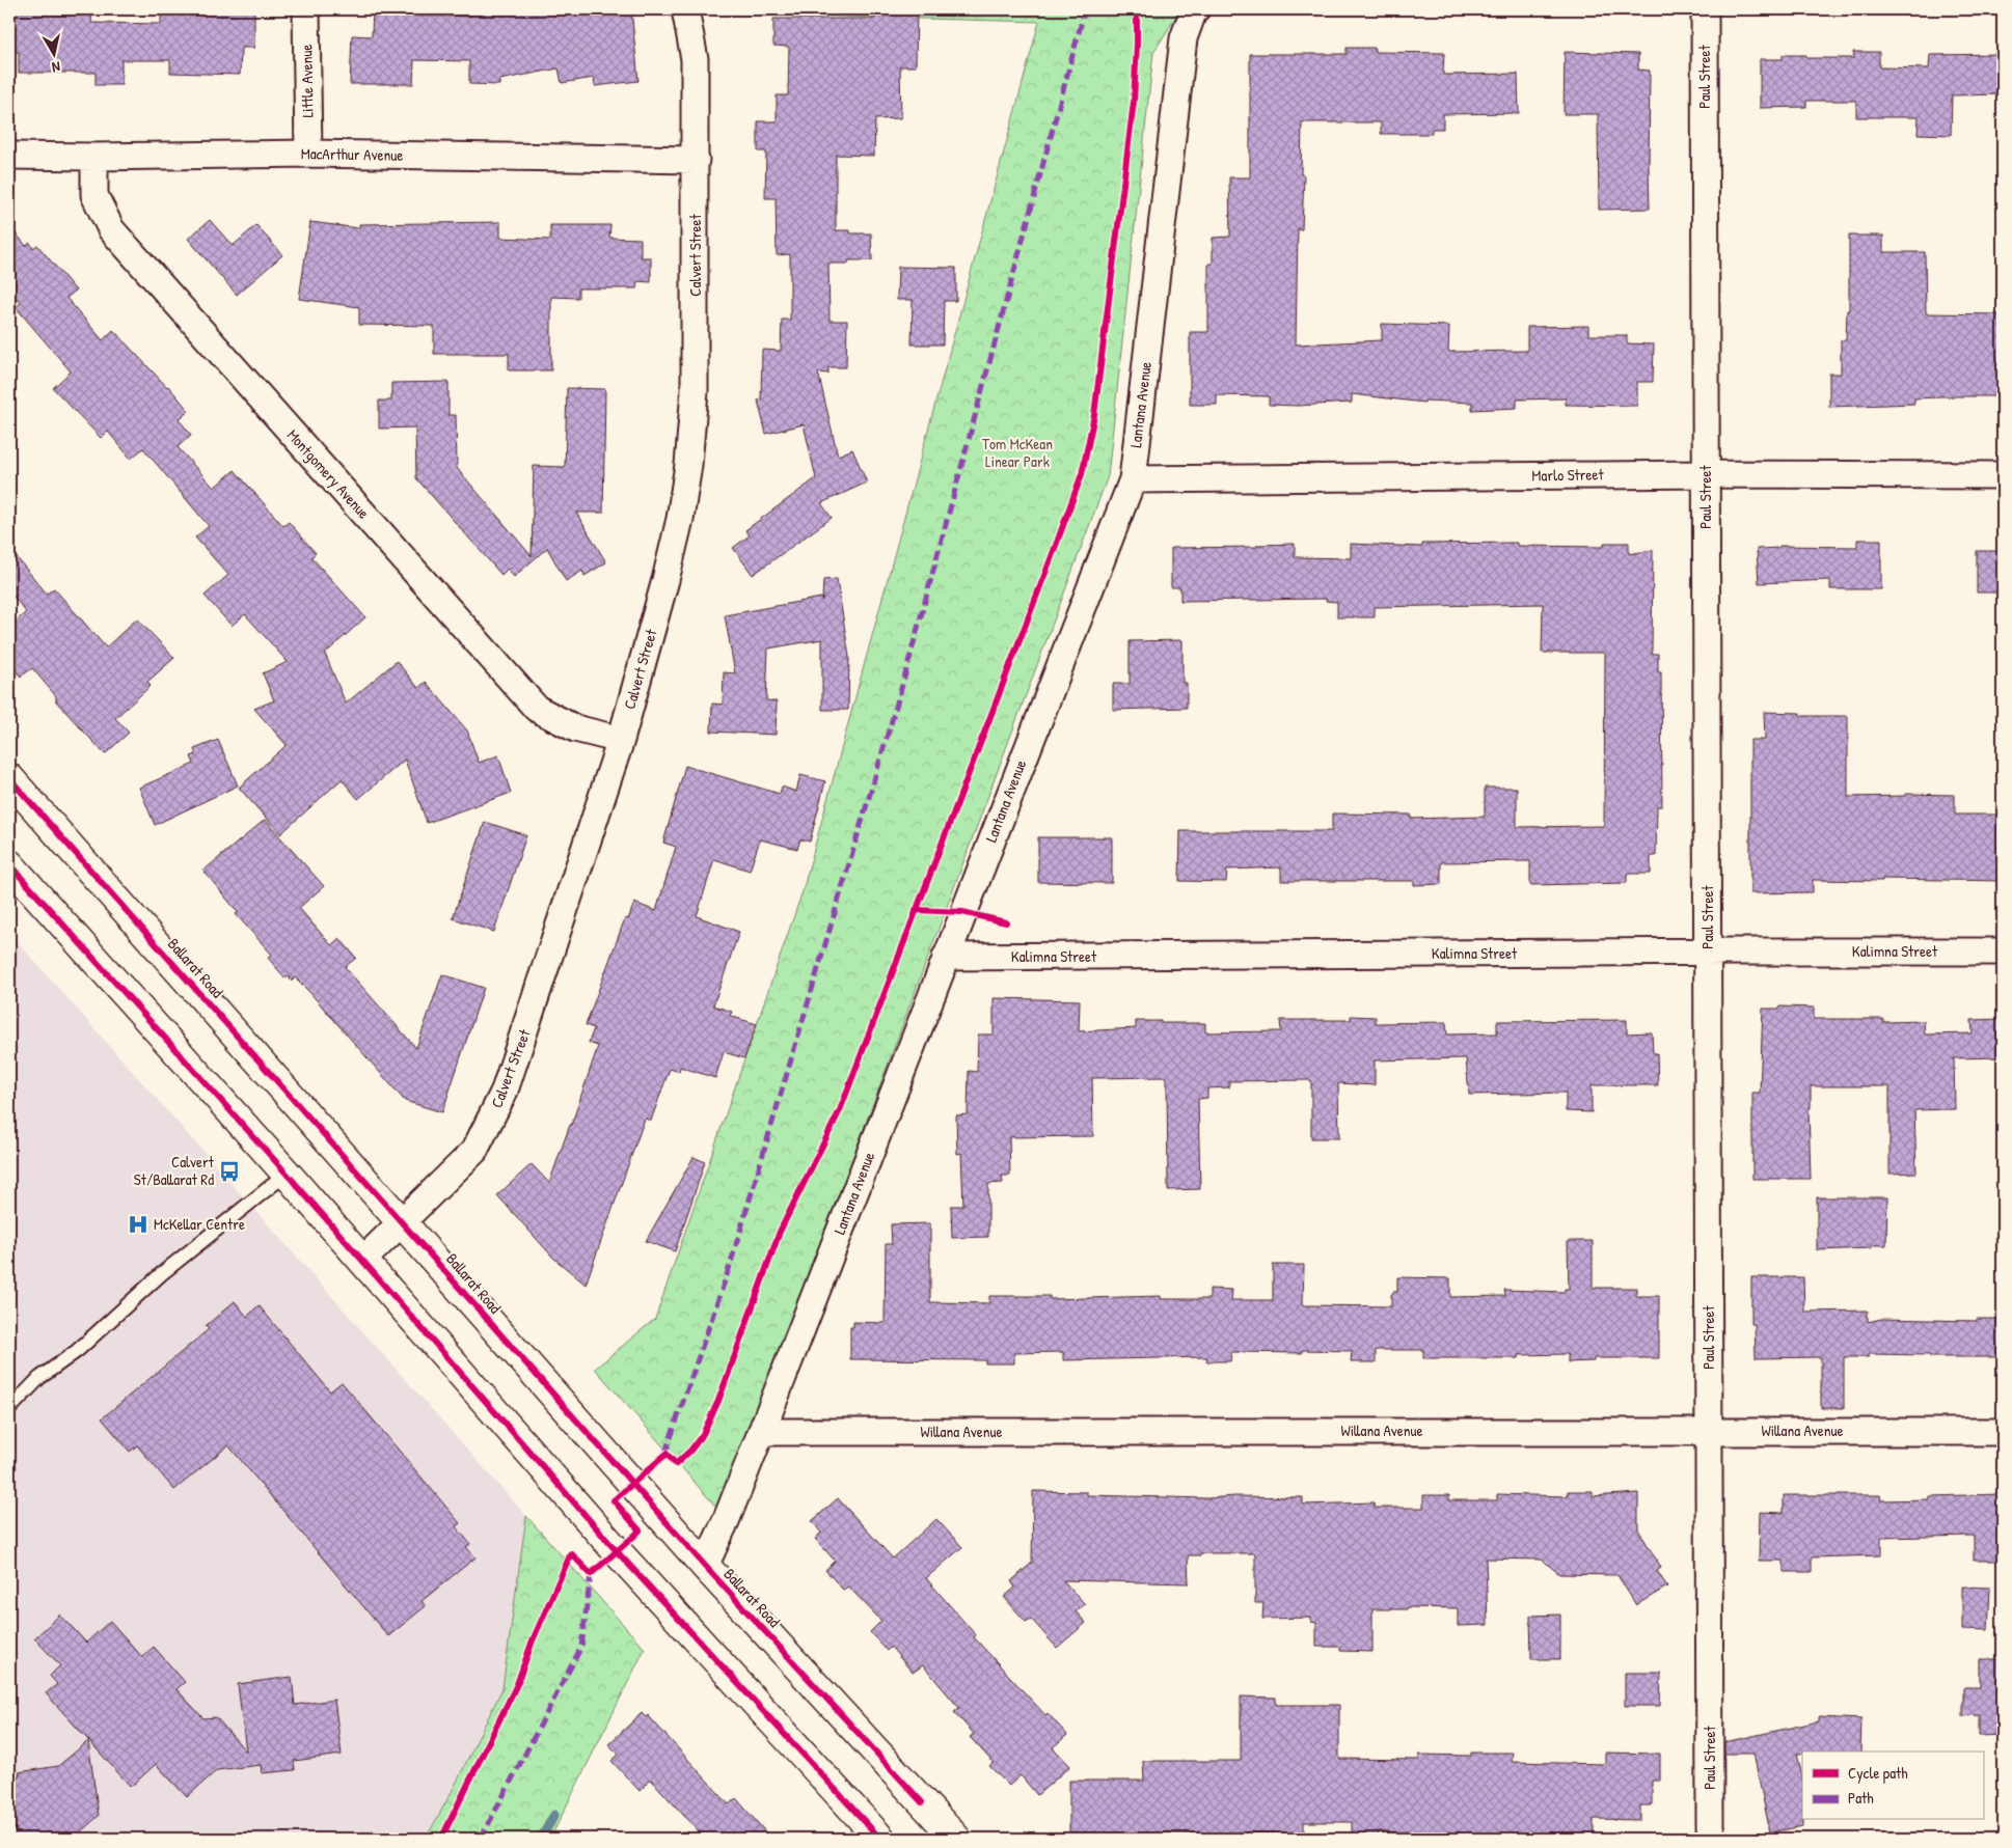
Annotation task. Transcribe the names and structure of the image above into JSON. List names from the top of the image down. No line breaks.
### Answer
{"streets":{"highway":["Ballarat Road"],"street":["Paul Street","Little Avenue","MacArthur Avenue","Calvert Street","Lantana Avenue","Montgomery Avenue","Marlo Street","Kalimna Street","Willana Avenue"]},"crossings":[["Paul Street","Marlo Street"],["Paul Street","Kalimna Street"],["Paul Street","Willana Avenue"],["Little Avenue","MacArthur Avenue"],["MacArthur Avenue","Calvert Street"],["MacArthur Avenue","Montgomery Avenue"],["Calvert Street","Montgomery Avenue"],["Calvert Street","Ballarat Road"],["Lantana Avenue","Marlo Street"],["Lantana Avenue","Kalimna Street"],["Lantana Avenue","Ballarat Road"],["Lantana Avenue","Willana Avenue"]],"parks":["Tom McKean Linear Park"],"places":{"bus stop":["Calvert St/Ballarat Rd"],"hospital":["McKellar Centre"]},"legend":["Cycle path","Path"],"north":"bottom"}
